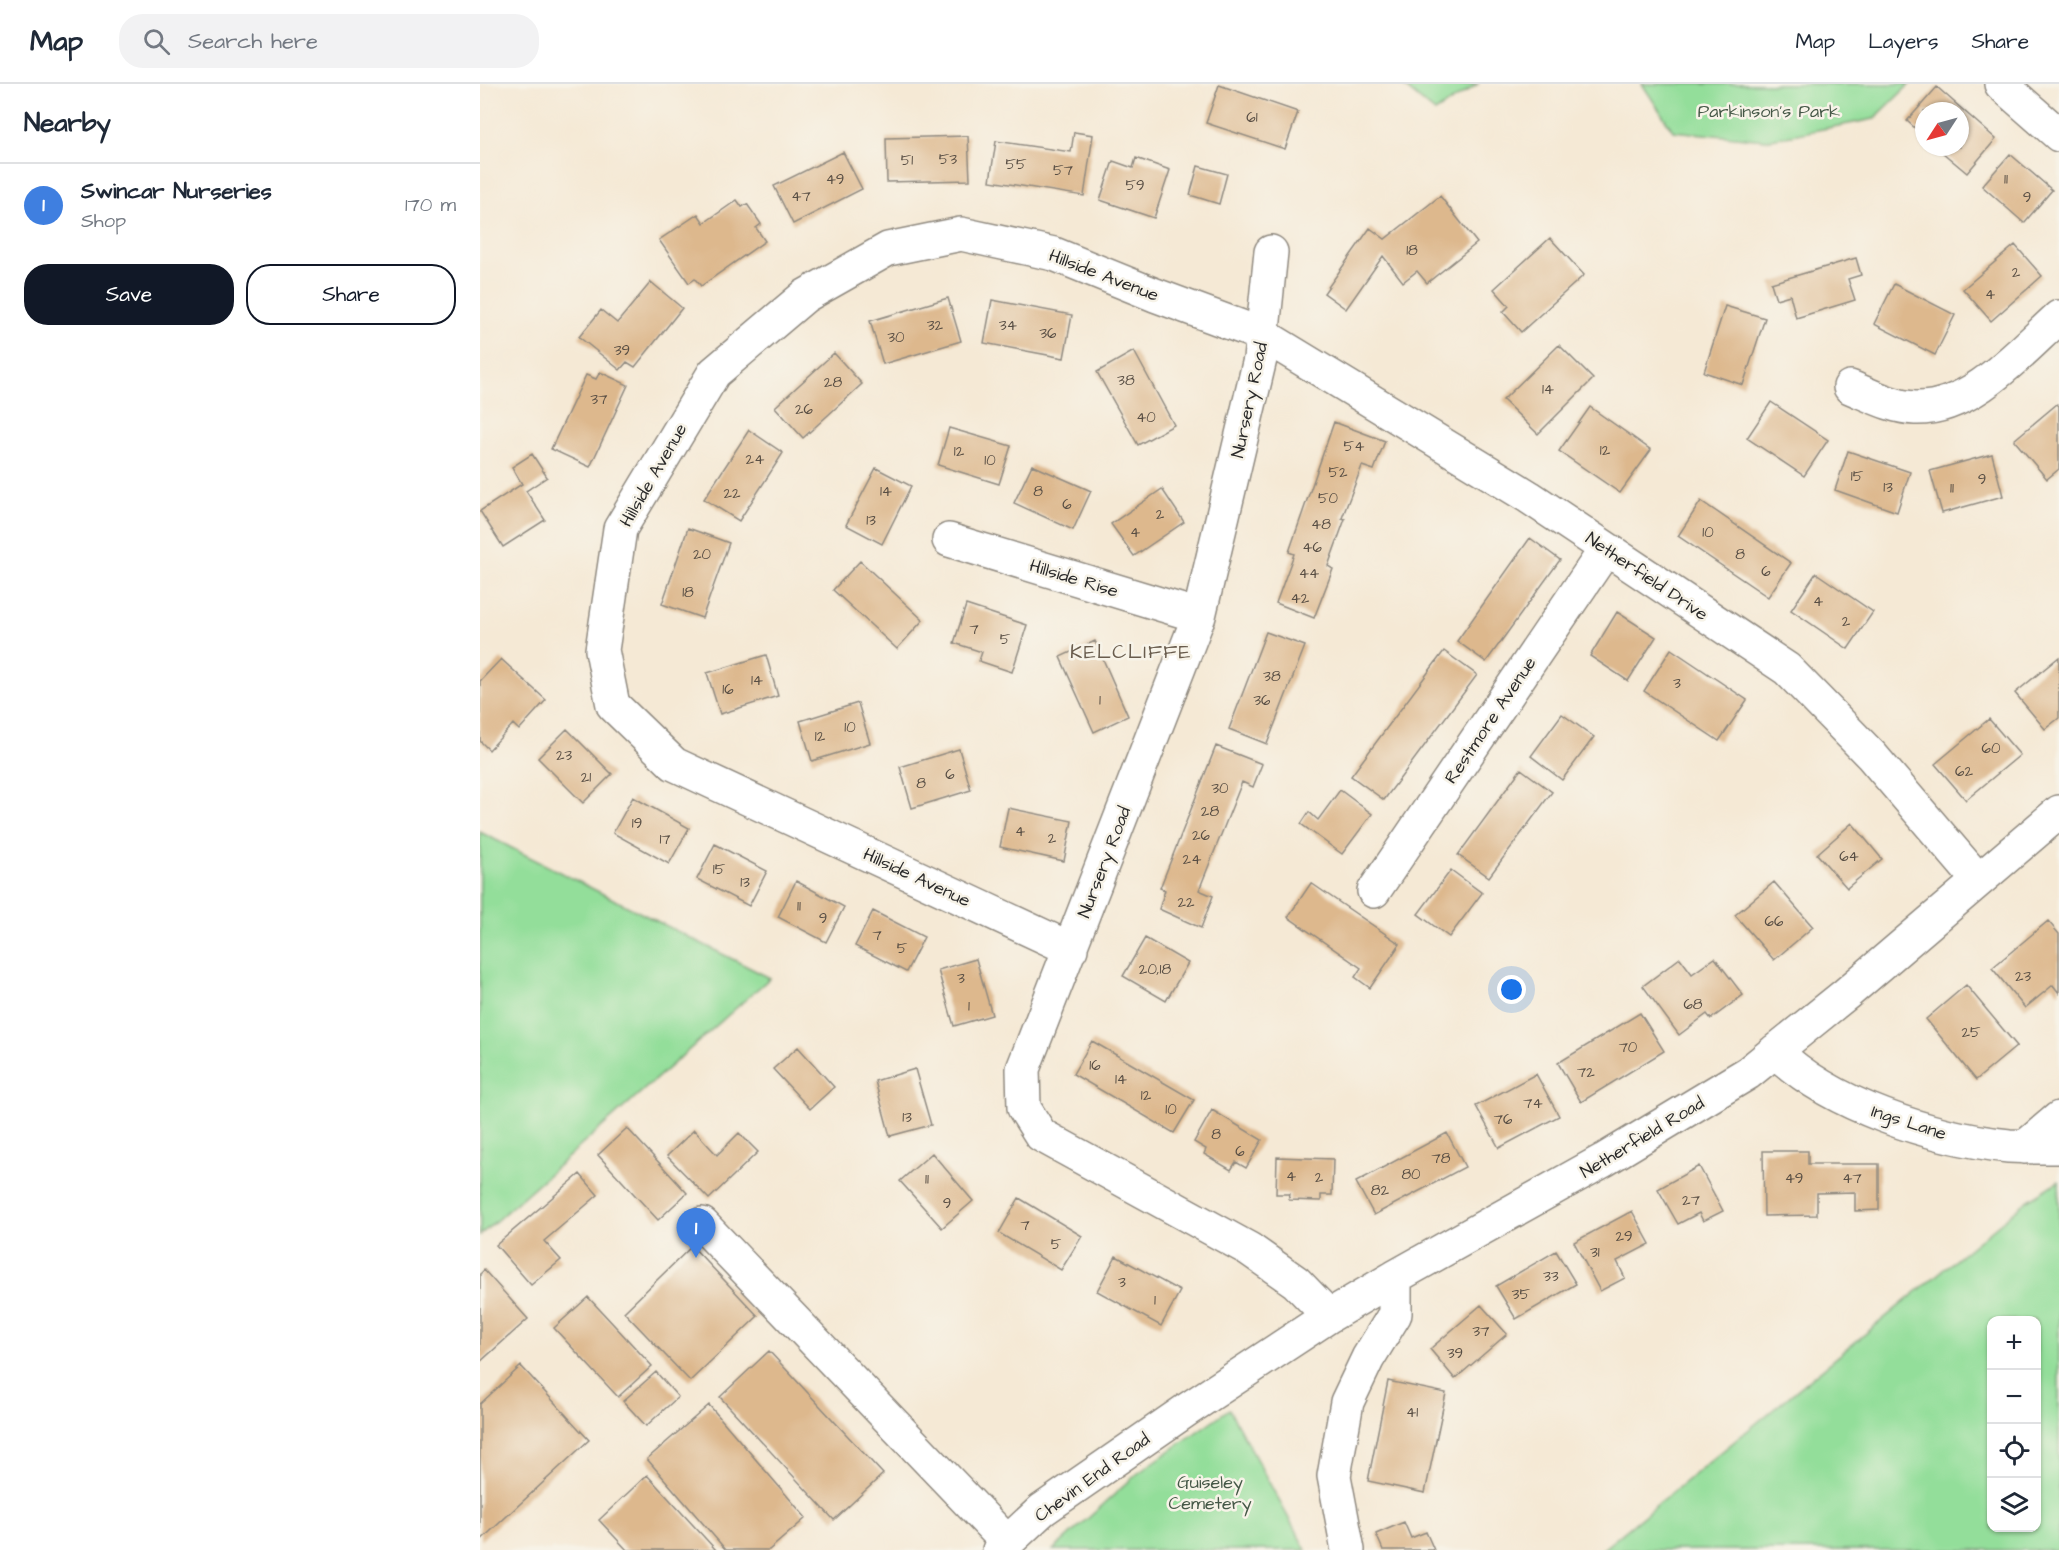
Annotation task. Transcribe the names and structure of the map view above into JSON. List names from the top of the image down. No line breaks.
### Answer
{"streets":{"street":["Hillside Avenue","Nursery Road","Netherfield Drive","Hillside Rise","Restmore Avenue","Ings Lane","Netherfield Road","Chevin End Road"]},"crossings":[["Hillside Avenue","Nursery Road"],["Hillside Avenue","Netherfield Drive"],["Nursery Road","Netherfield Drive"],["Nursery Road","Hillside Rise"],["Nursery Road","Netherfield Road"],["Netherfield Drive","Restmore Avenue"],["Netherfield Drive","Netherfield Road"],["Ings Lane","Netherfield Road"],["Netherfield Road","Chevin End Road"]],"districts":["KELCLIFFE"],"parks":["Parkinson’s Park","Guiseley Cemetery"],"house_numbers":["61","53","51","55","57","49","11","59","47","9","18","2","4","32","34","36","30","39","38","28","14","37","26","40","54","12","12","24","10","52","15","9","13","11","14","8","22","50","6","2","13","48","4","10","46","20","8","6","44","18","42","4","2","7","5","38","14","3","16","1","36","10","12","60","23","62","6","21","8","30","28","19","4","26","2","17","64","24","15","13","22","11","9","66","7","5","20,18","23","3","68","1","25","70","16","72","14","12","74","10","13","76","8","6","78","80","4","2","49","47","11","82","27","9","7","29","5","31","33","3","35","1","37","39","41"],"north":"bottom left","page":{"header":"Map","search":"Search here","nav":["Map","Layers","Share"],"heading":"Nearby","list":[{"mark":"1","name":"Swincar Nurseries","note":"Shop","value":"170 m"}],"buttons":["Save","Share"],"pins":"1","map_buttons":["+","−"]}}
